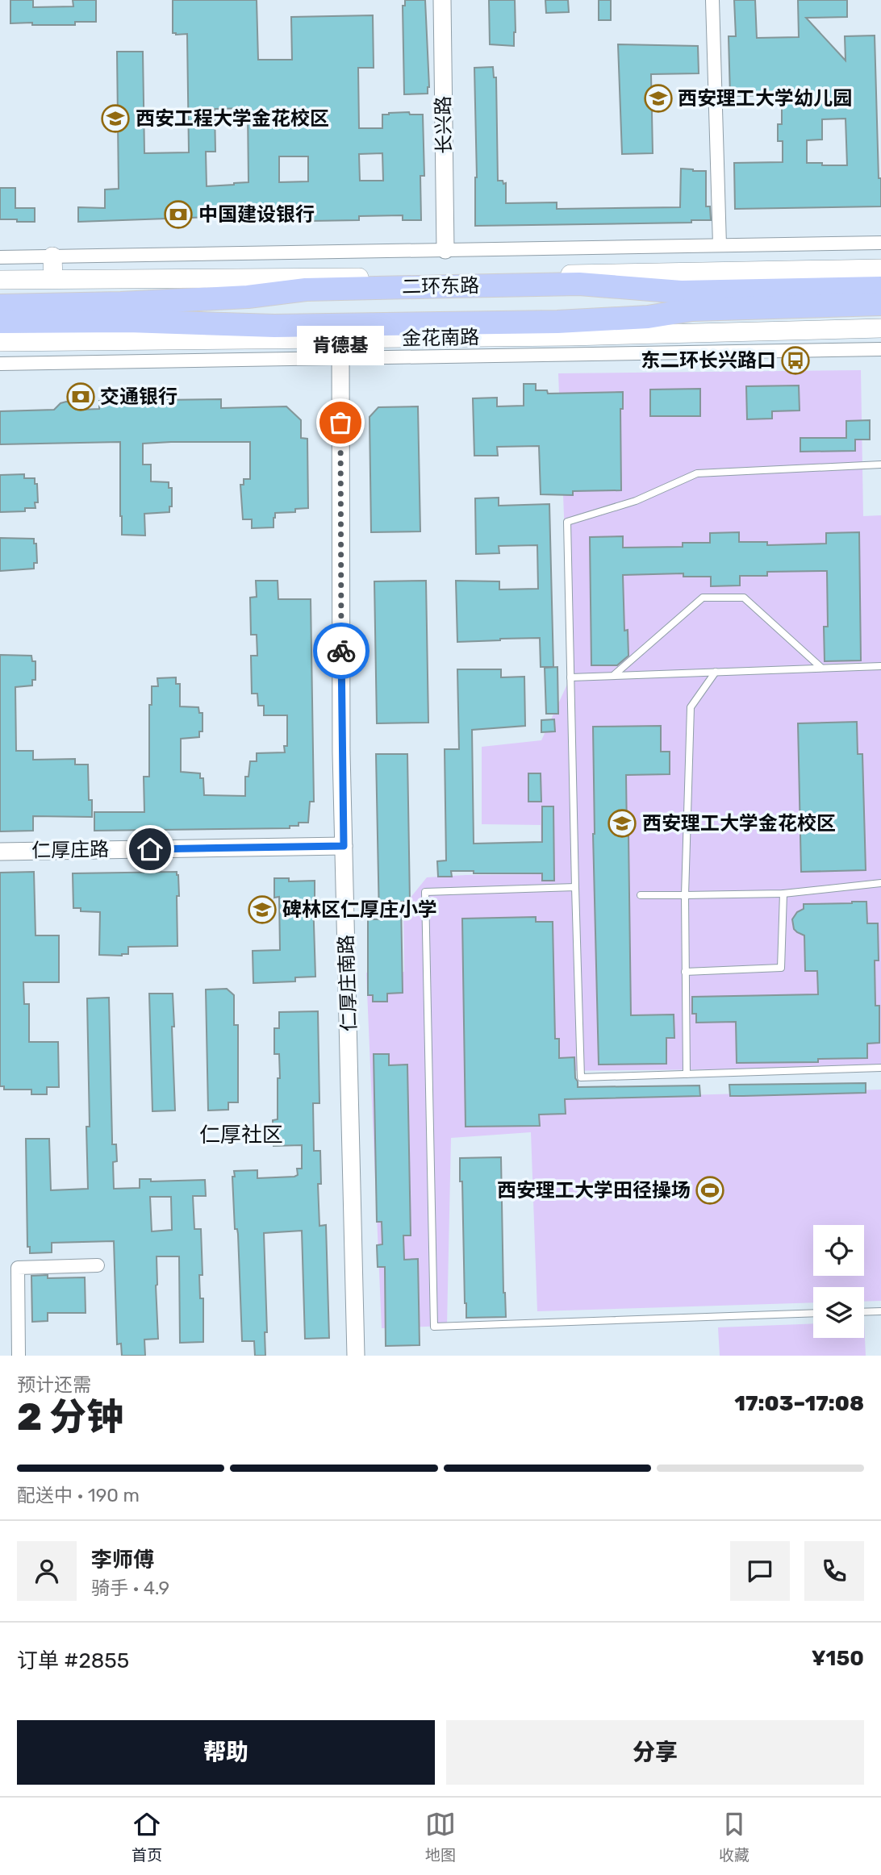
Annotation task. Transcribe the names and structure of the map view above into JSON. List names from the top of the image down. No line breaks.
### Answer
{"streets":{"highway":["二环东路"],"main road":["金花南路"],"street":["长兴路","仁厚庄路","仁厚庄南路"]},"crossings":[["金花南路","仁厚庄南路"],["仁厚庄路","仁厚庄南路"]],"districts":["仁厚社区"],"places":{"school or university":["西安理工大学幼儿园","西安工程大学金花校区","西安理工大学金花校区","碑林区仁厚庄小学"],"bank":["中国建设银行","交通银行"],"bus stop":["东二环长兴路口"],"other":["肯德基"],"sports":["西安理工大学田径操场"]},"page":{"bubble":"肯德基","heading":["2 分钟","预计还需","17:03–17:08"],"panel":["李师傅","骑手 · 4.9","订单 #2855","¥150"],"bar":"配送中 · 190 m","buttons":["帮助","分享"],"tabs":["首页","地图","收藏"]}}
